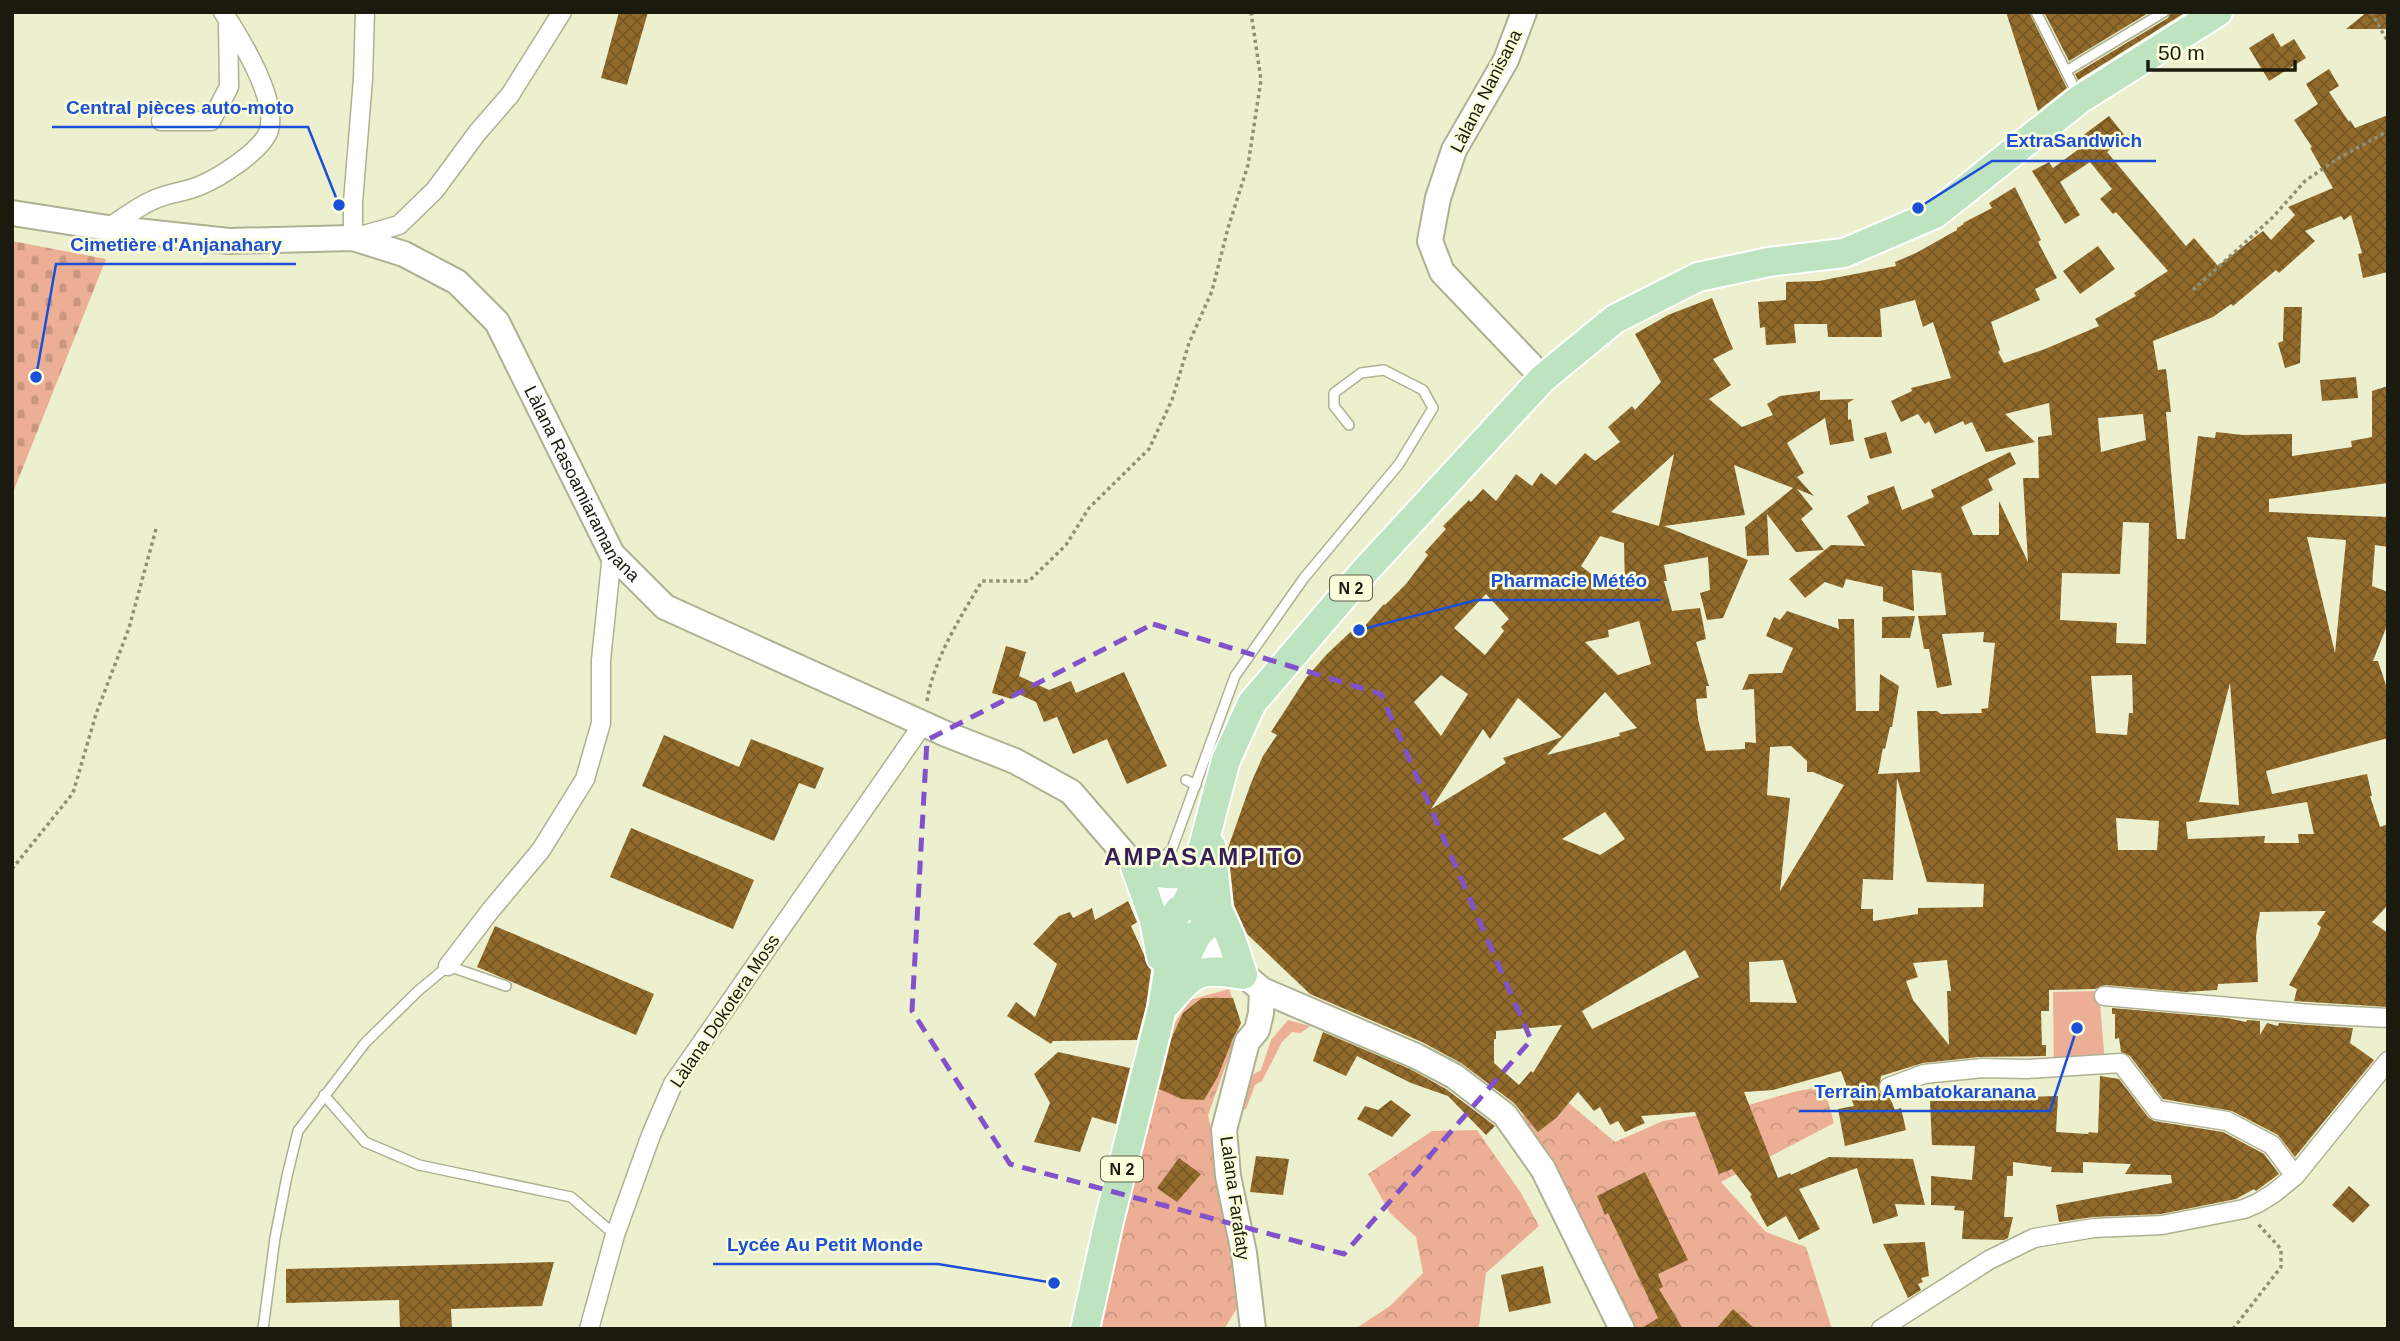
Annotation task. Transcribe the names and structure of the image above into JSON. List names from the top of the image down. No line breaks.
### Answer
{"streets":{"main road":["Làlana Nanisana","Làlana Rasoamiaramanana","N 2","Lalana Farafaty"],"street":["Làlana Dokotera Moss"]},"crossings":[["Làlana Nanisana","N 2"],["Làlana Rasoamiaramanana","N 2"],["Làlana Rasoamiaramanana","Làlana Dokotera Moss"],["Làlana Rasoamiaramanana","Lalana Farafaty"]],"districts":["AMPASAMPITO"],"places":["Central pièces auto-moto","ExtraSandwich","Cimetière d'Anjanahary","Pharmacie Météo","Terrain Ambatokaranana","Lycée Au Petit Monde"],"scale_bar":"50 m"}
